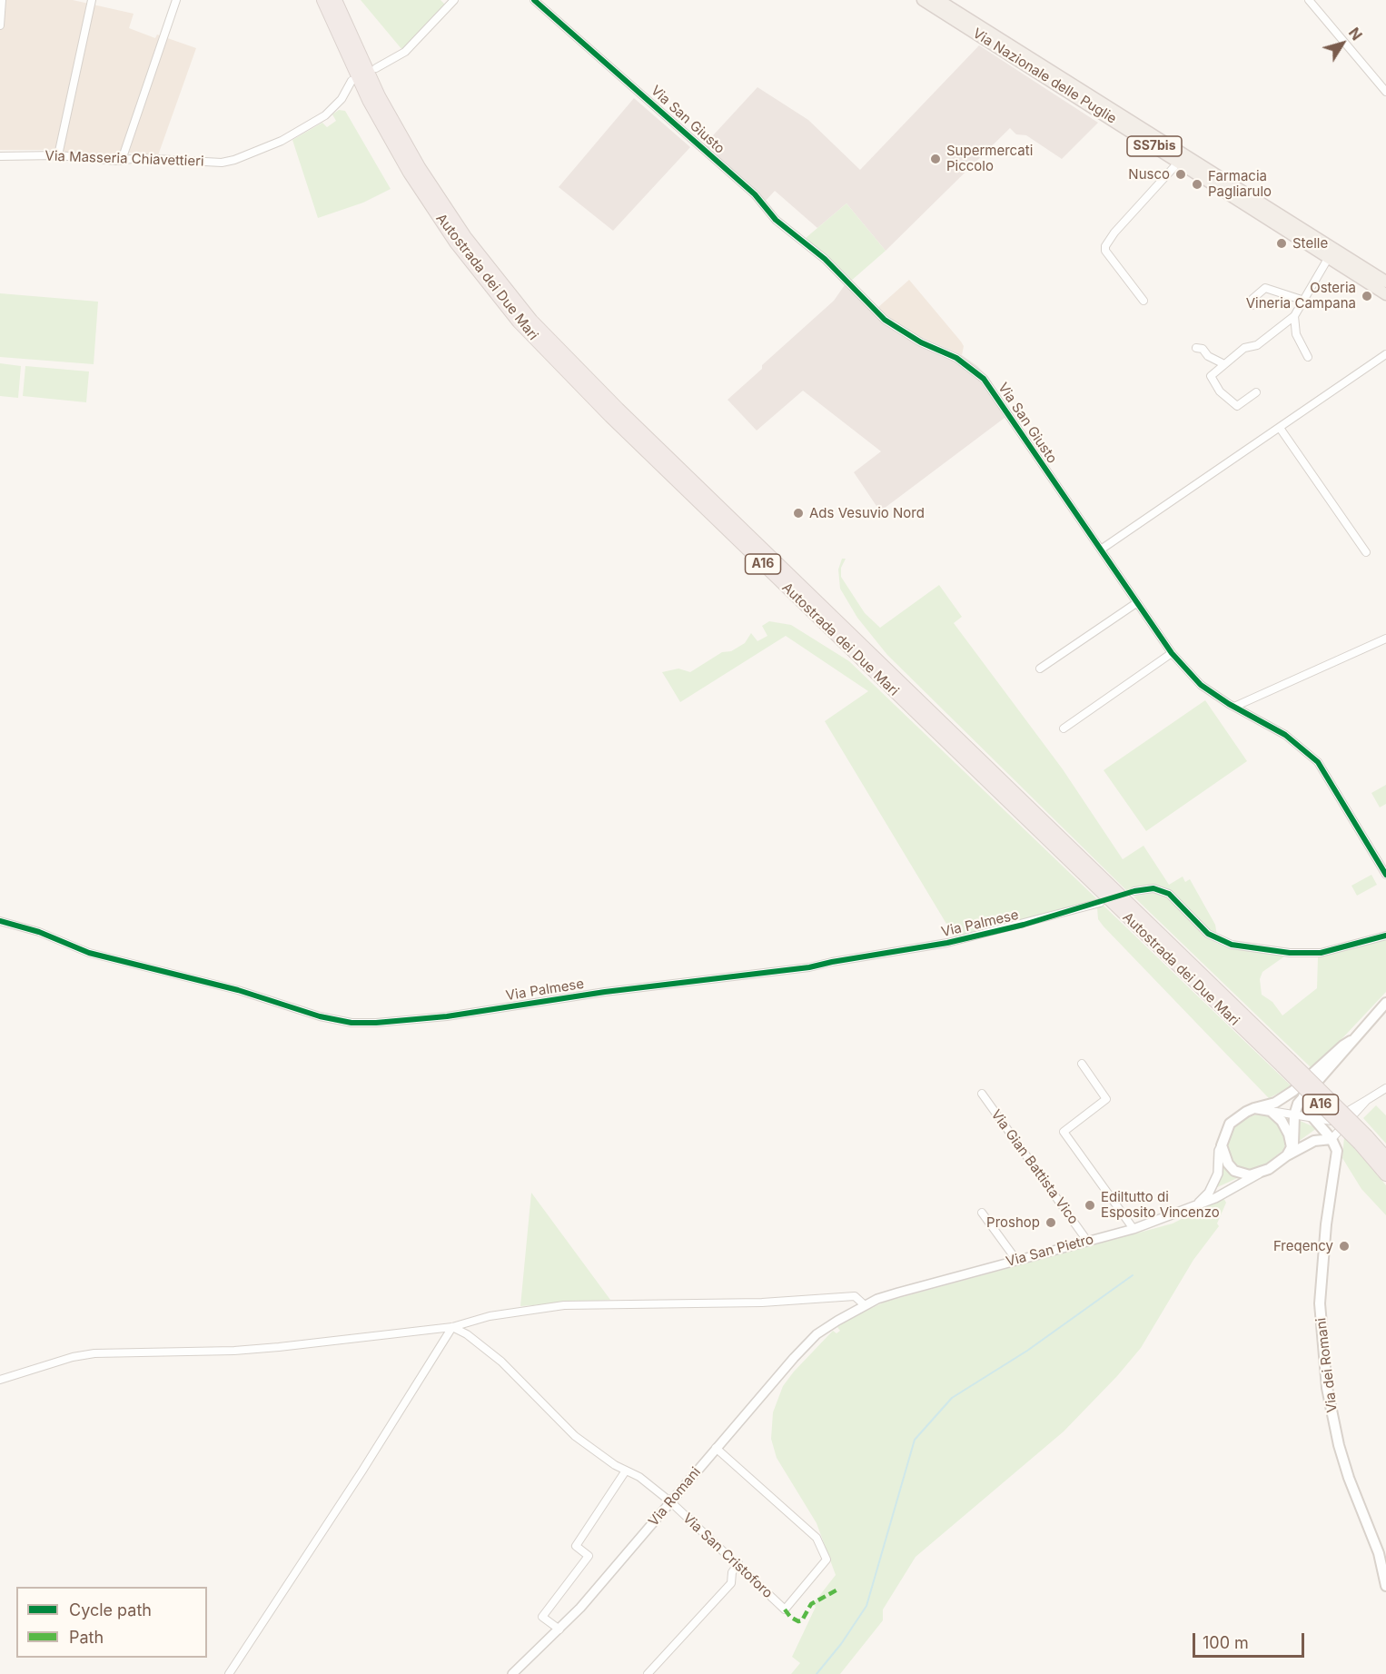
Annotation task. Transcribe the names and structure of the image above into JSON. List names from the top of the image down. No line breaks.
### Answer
{"streets":{"highway":["Autostrada dei Due Mari","A16"],"main road":["Via Nazionale delle Puglie","SS7bis","Via dei Romani"],"street":["Via San Giusto","Via Masseria Chiavettieri","Via Palmese","Via Gian Battista Vico","Via San Pietro","Via Romani","Via San Cristoforo"]},"crossings":[["Via Gian Battista Vico","Via San Pietro"],["Via San Pietro","Via Romani"],["Via Romani","Via San Cristoforo"]],"places":["Supermercati Piccolo","Nusco","Farmacia Pagliarulo","Stelle","Osteria Vineria Campana","Ads Vesuvio Nord","Ediltutto di Esposito Vincenzo","Proshop","Freqency"],"legend":["Cycle path","Path"],"scale_bar":"100 m","north":"top right"}
